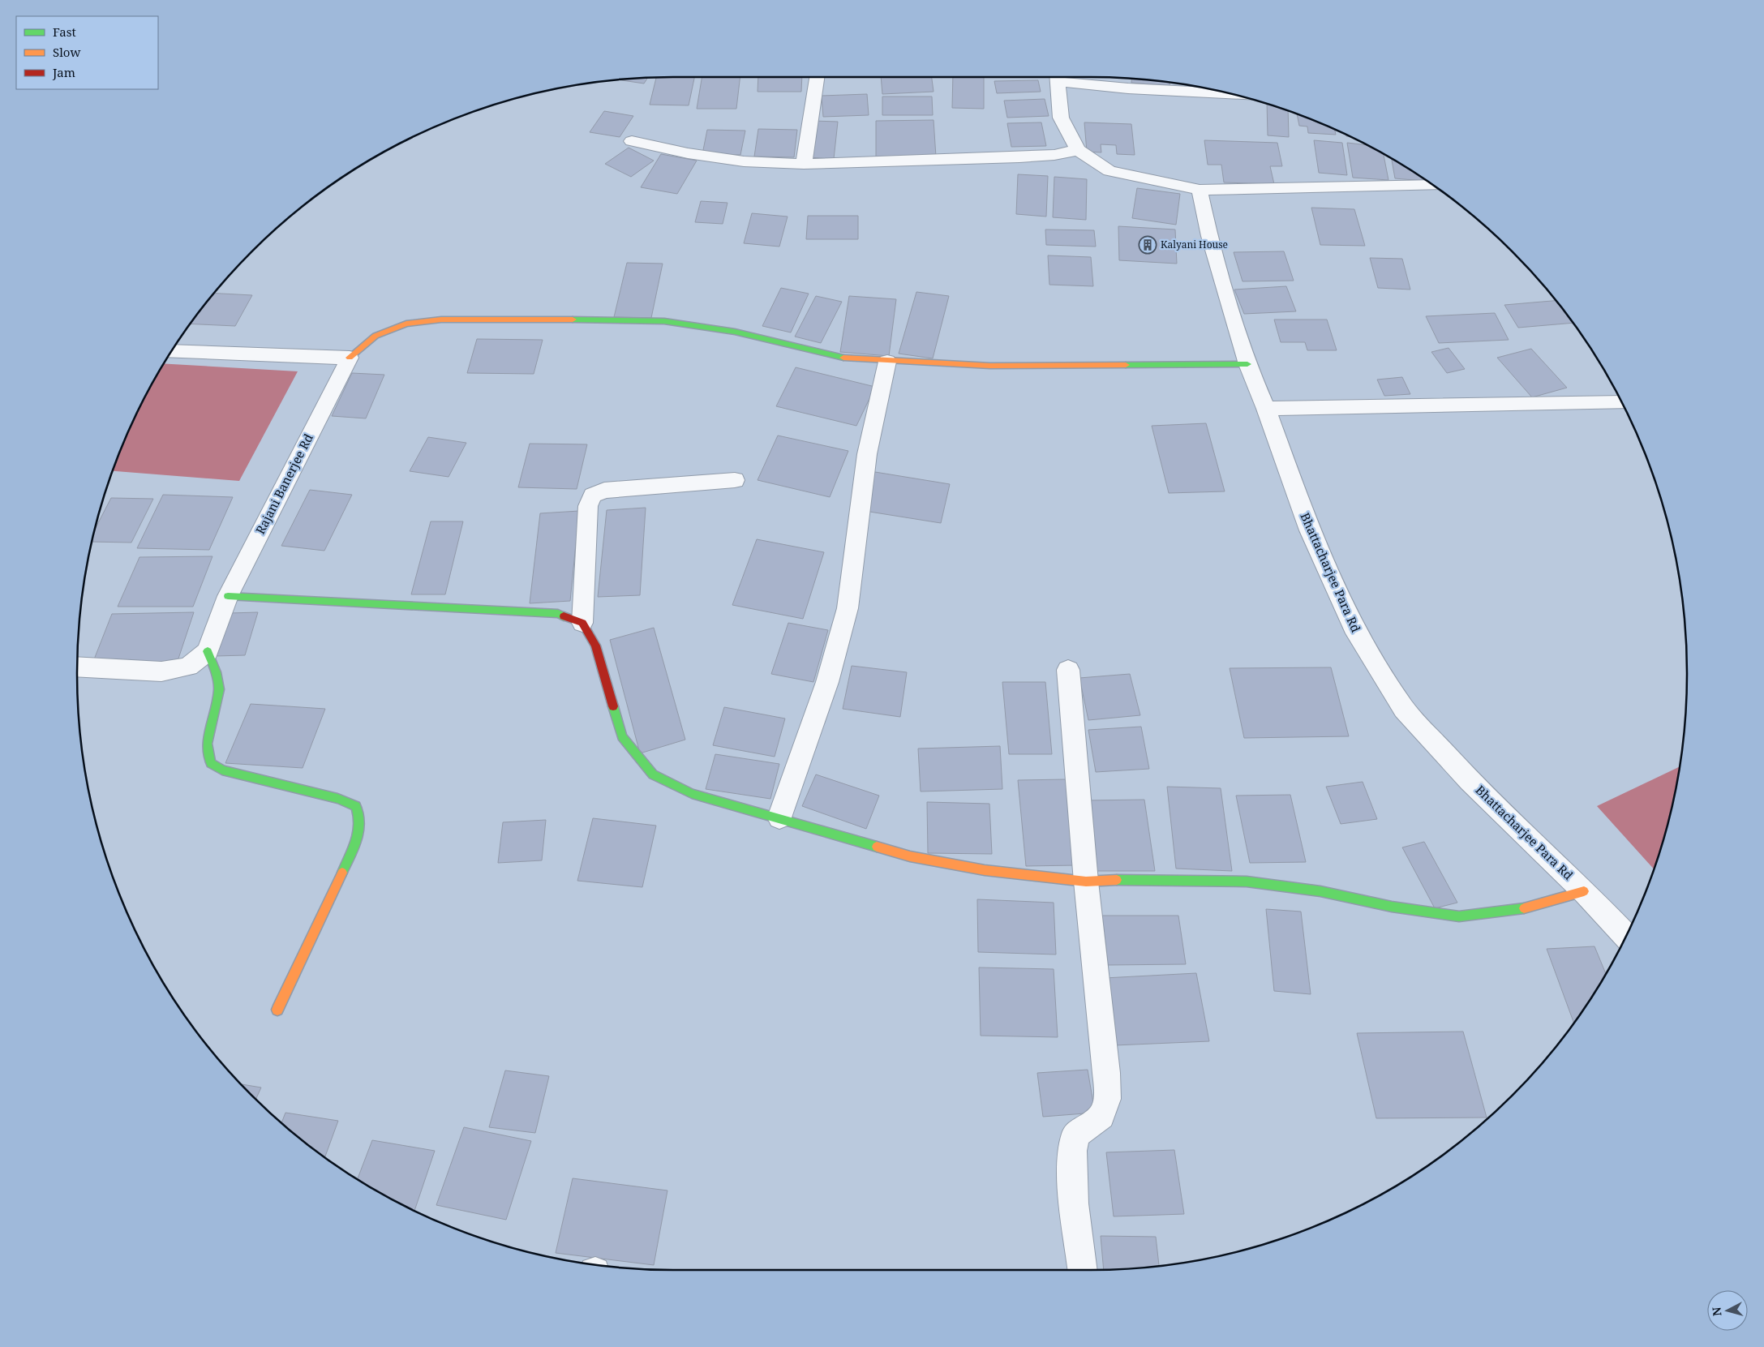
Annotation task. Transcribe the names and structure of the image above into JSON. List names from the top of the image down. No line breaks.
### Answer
{"streets":{"street":["Rajani Banerjee Rd","Bhattacharjee Para Rd"]},"places":{"building":["Kalyani House"]},"legend":["Fast","Slow","Jam"],"north":"left"}
